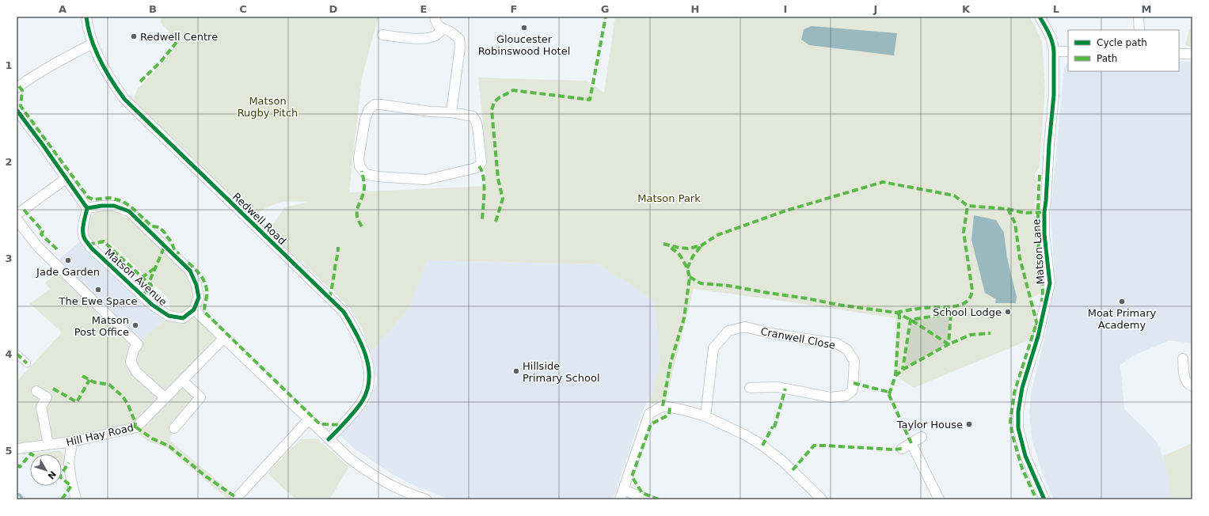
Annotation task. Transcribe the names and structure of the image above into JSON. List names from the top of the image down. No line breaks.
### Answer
{"streets":{"street":["Redwell Road","Matson Lane","Matson Avenue","Cranwell Close","Hill Hay Road"]},"parks":["Matson Rugby Pitch","Matson Park"],"places":["Gloucester Robinswood Hotel","Redwell Centre","Jade Garden","The Ewe Space","Moat Primary Academy","School Lodge","Matson Post Office","Hillside Primary School","Taylor House"],"legend":["Cycle path","Path"],"north":"bottom right","grid":{"columns":["A","B","C","D","E","F","G","H","I","J","K","L","M"],"rows":["1","2","3","4","5"]}}
